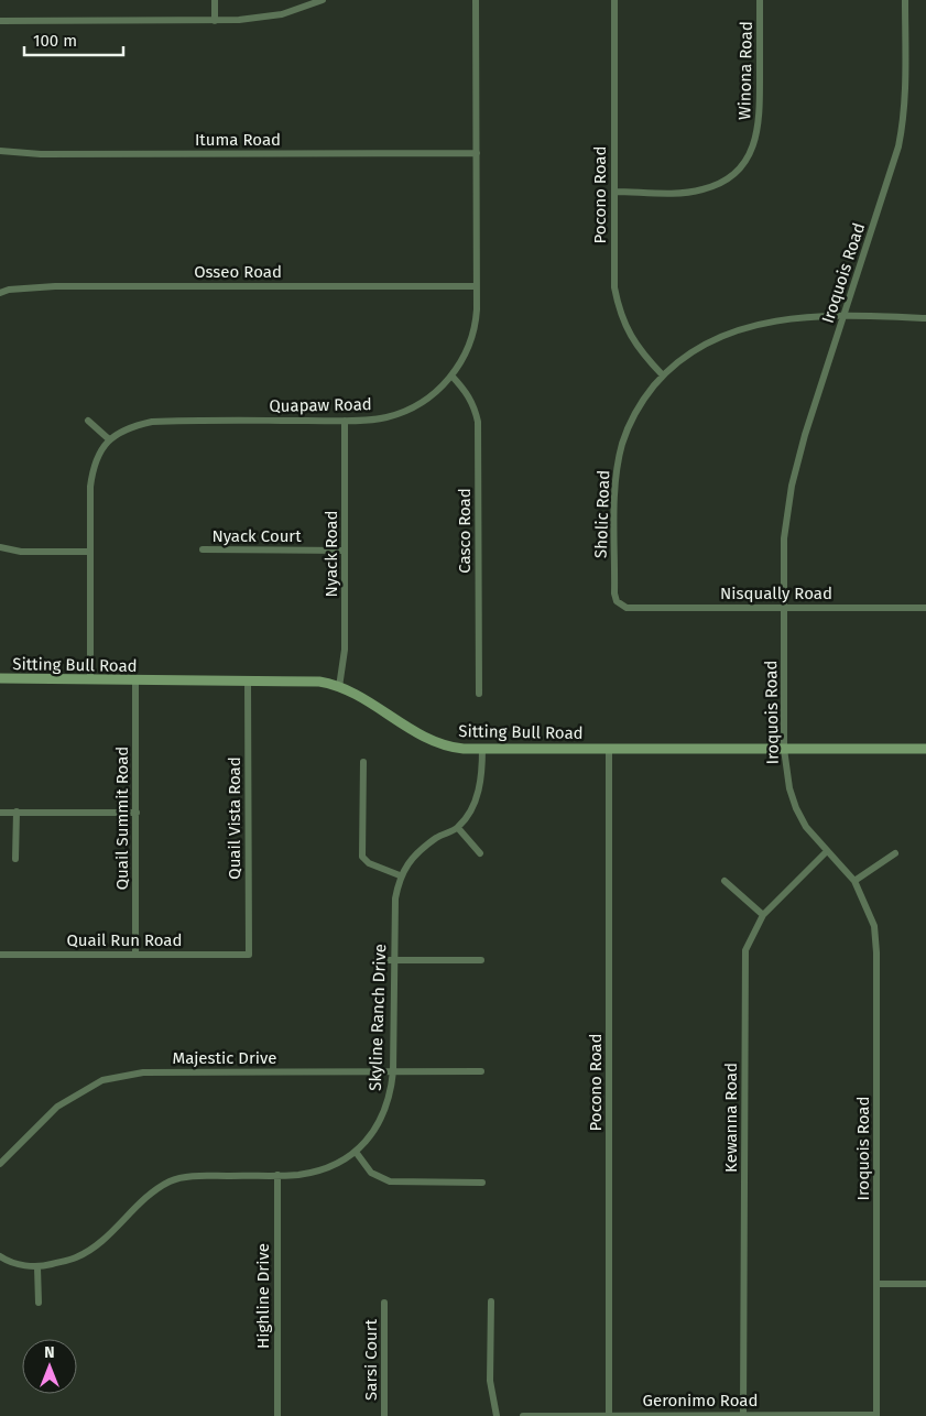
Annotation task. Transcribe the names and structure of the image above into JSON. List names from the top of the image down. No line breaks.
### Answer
{"streets":{"street":["Winona Road","Ituma Road","Pocono Road","Osseo Road","Iroquois Road","Quapaw Road","Sholic Road","Casco Road","Nyack Court","Nyack Road","Nisqually Road","Sitting Bull Road","Quail Summit Road","Quail Vista Road","Quail Run Road","Skyline Ranch Drive","Majestic Drive","Kewanna Road","Highline Drive","Sarsi Court","Geronimo Road"]},"crossings":[["Winona Road","Pocono Road"],["Ituma Road","Quapaw Road"],["Pocono Road","Sholic Road"],["Pocono Road","Sitting Bull Road"],["Pocono Road","Geronimo Road"],["Osseo Road","Quapaw Road"],["Iroquois Road","Sholic Road"],["Iroquois Road","Nisqually Road"],["Iroquois Road","Sitting Bull Road"],["Iroquois Road","Kewanna Road"],["Iroquois Road","Geronimo Road"],["Quapaw Road","Casco Road"],["Quapaw Road","Nyack Road"],["Sholic Road","Nisqually Road"],["Nyack Court","Nyack Road"],["Nyack Road","Sitting Bull Road"],["Sitting Bull Road","Quail Summit Road"],["Sitting Bull Road","Quail Vista Road"],["Quail Summit Road","Quail Run Road"],["Quail Vista Road","Quail Run Road"],["Skyline Ranch Drive","Majestic Drive"],["Skyline Ranch Drive","Highline Drive"],["Kewanna Road","Geronimo Road"]],"scale_bar":"100 m","north":"top"}
